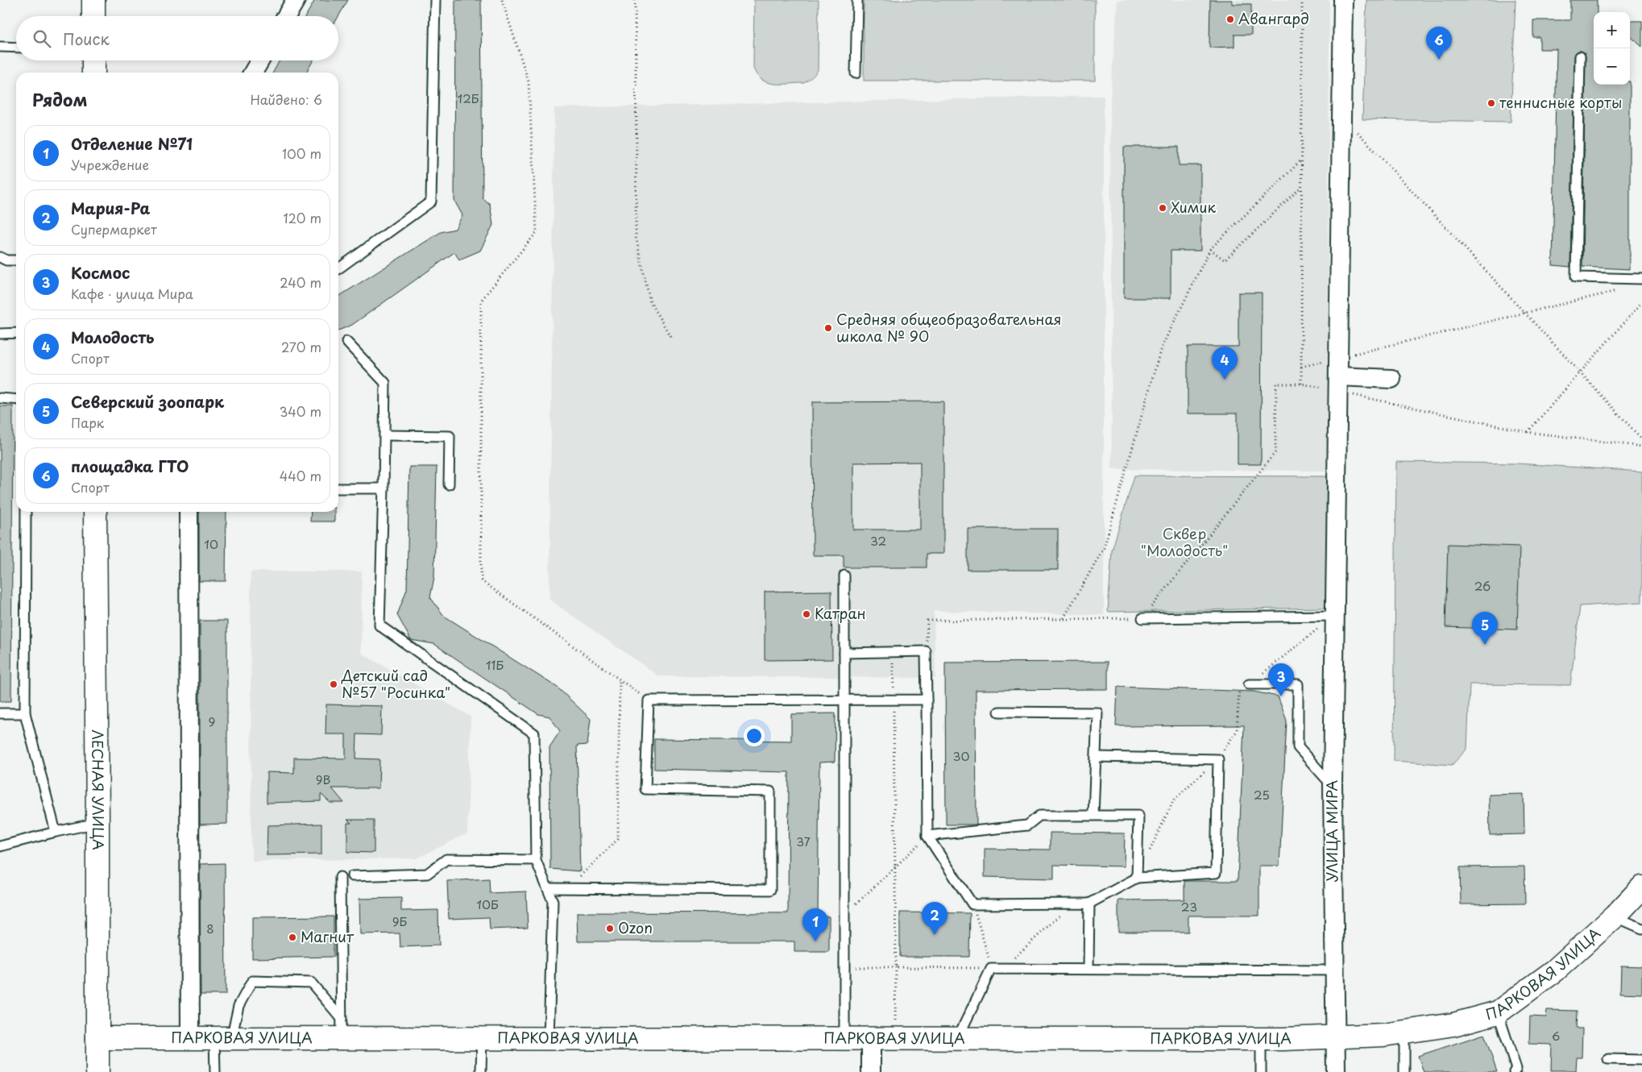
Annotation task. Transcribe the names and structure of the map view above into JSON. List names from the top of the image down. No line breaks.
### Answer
{"streets":{"street":["ЛЕСНАЯ УЛИЦА","УЛИЦА МИРА","ПАРКОВАЯ УЛИЦА"]},"crossings":[["ЛЕСНАЯ УЛИЦА","ПАРКОВАЯ УЛИЦА"],["УЛИЦА МИРА","ПАРКОВАЯ УЛИЦА"]],"parks":["Сквер \"Молодость\""],"places":["Авангард","теннисные корты","Химик","Средняя общеобразовательная школа № 90","Катран","Детский сад №57 \"Росинка\"","Ozon","Магнит"],"house_numbers":["12Б","32","10","26","11Б","9","30","9В","25","37","10Б","23","9Б","8","6"],"page":{"map_buttons":["+","−"],"search":"Поиск","pins":["6","4","5","3","2","1"],"heading":["Рядом","Найдено: 6"],"list":[{"mark":"1","name":"Отделение №71","note":"Учреждение","value":"100 m"},{"mark":"2","name":"Мария-Ра","note":"Супермаркет","value":"120 m"},{"mark":"3","name":"Космос","note":"Кафе · улица Мира","value":"240 m"},{"mark":"4","name":"Молодость","note":"Спорт","value":"270 m"},{"mark":"5","name":"Северский зоопарк","note":"Парк","value":"340 m"},{"mark":"6","name":"площадка ГТО","note":"Спорт","value":"440 m"}]}}
